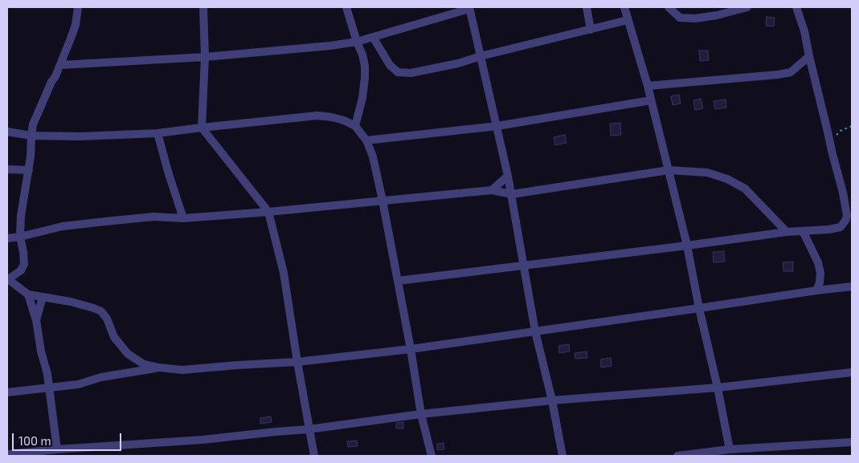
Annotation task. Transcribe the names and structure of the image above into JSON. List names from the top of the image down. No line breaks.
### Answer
{"scale_bar":"100 m"}
